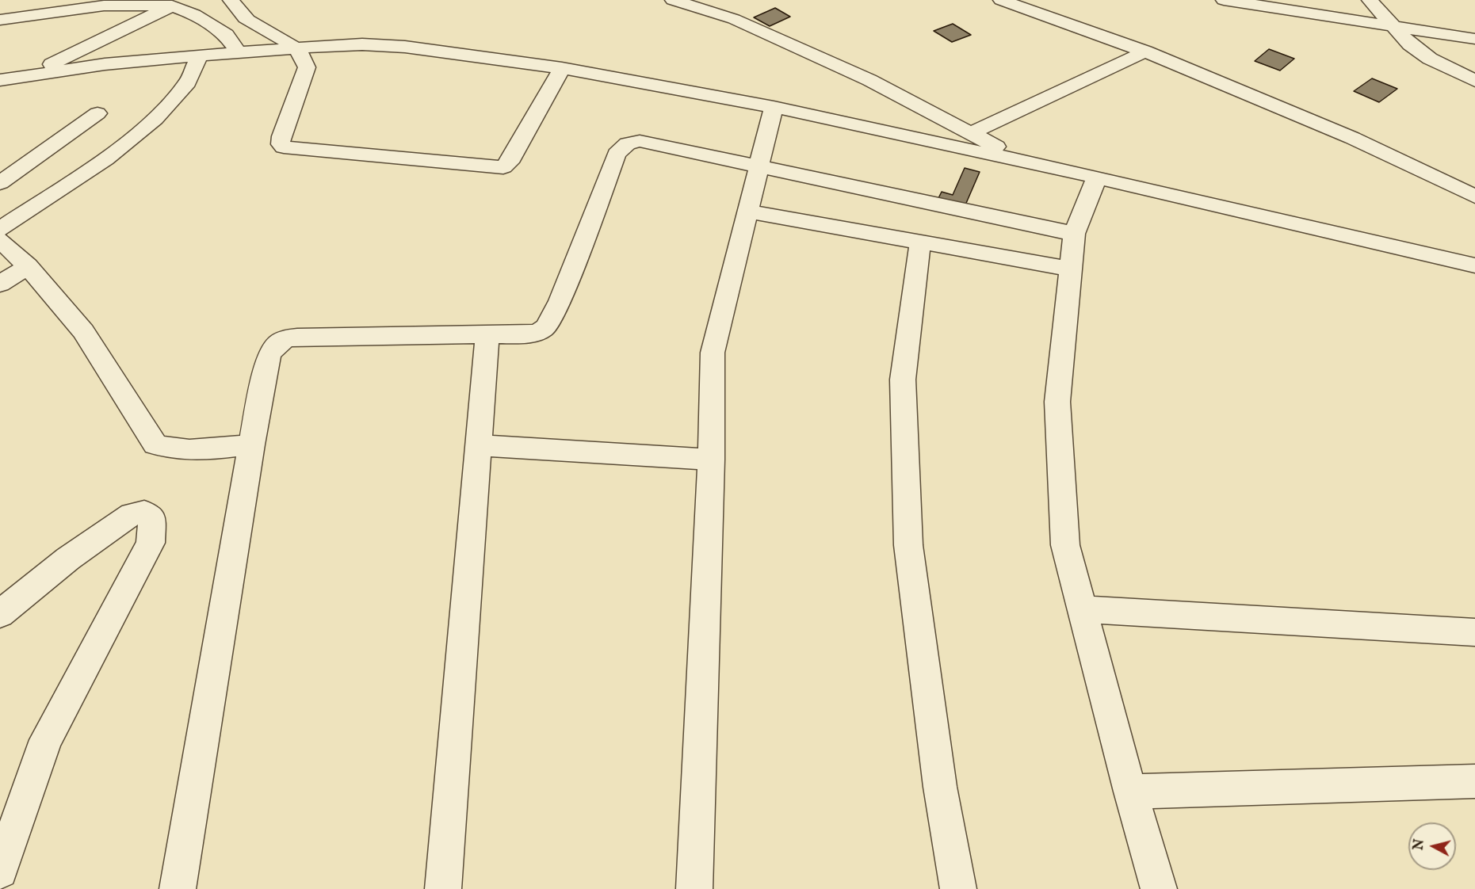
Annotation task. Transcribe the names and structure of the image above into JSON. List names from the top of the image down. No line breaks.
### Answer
{"north":"left"}
